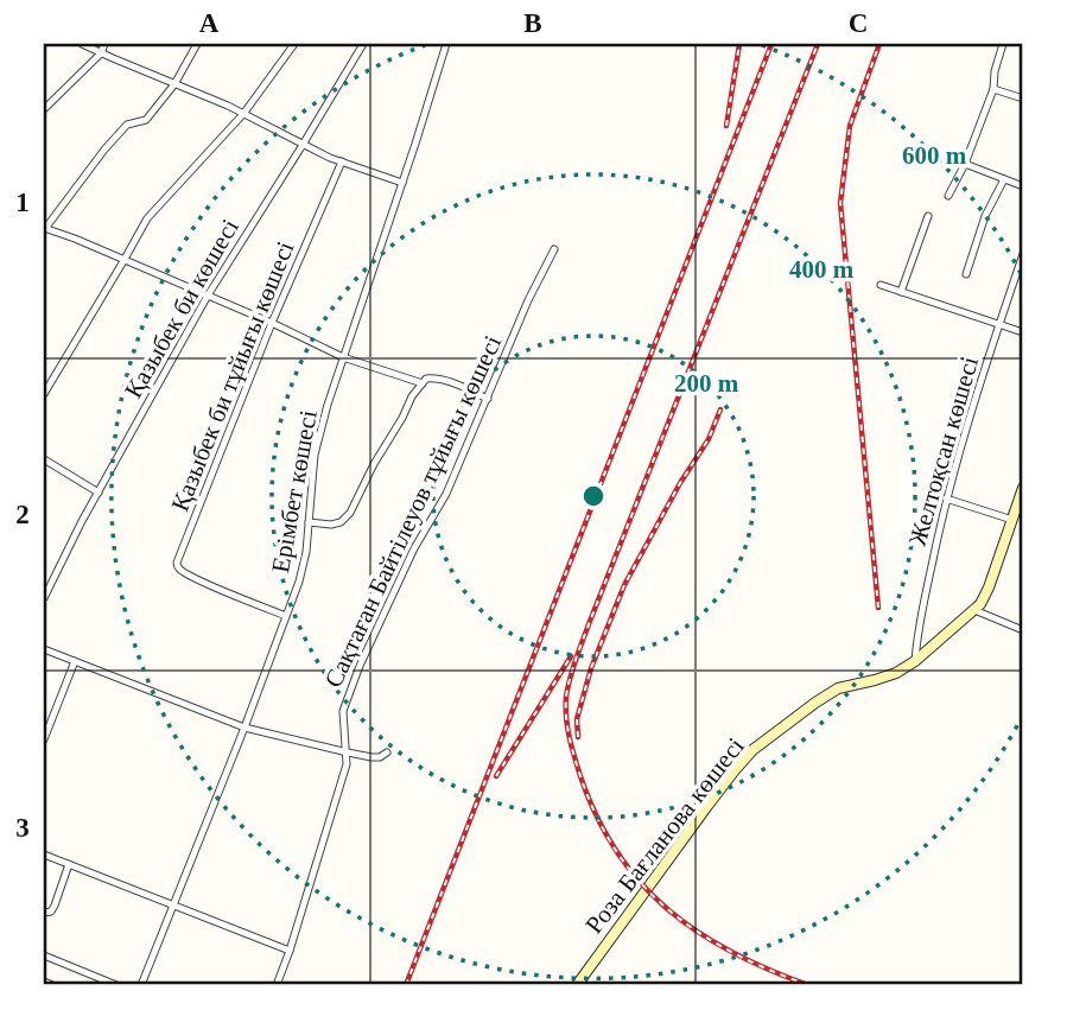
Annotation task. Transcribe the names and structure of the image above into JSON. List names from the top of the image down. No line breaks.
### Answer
{"streets":{"street":["Қазыбек би көшесі","Қазыбек би тұйығы көшесі","Желтоқсан көшесі","Ерімбет көшесі","Сақтаған Байтілеуов тұйығы көшесі","Роза Бағланова көшесі"]},"crossings":[["Қазыбек би тұйығы көшесі","Ерімбет көшесі"],["Желтоқсан көшесі","Роза Бағланова көшесі"]],"grid":{"columns":["A","B","C"],"rows":["1","2","3"]},"rings":["600 m","400 m","200 m"]}
